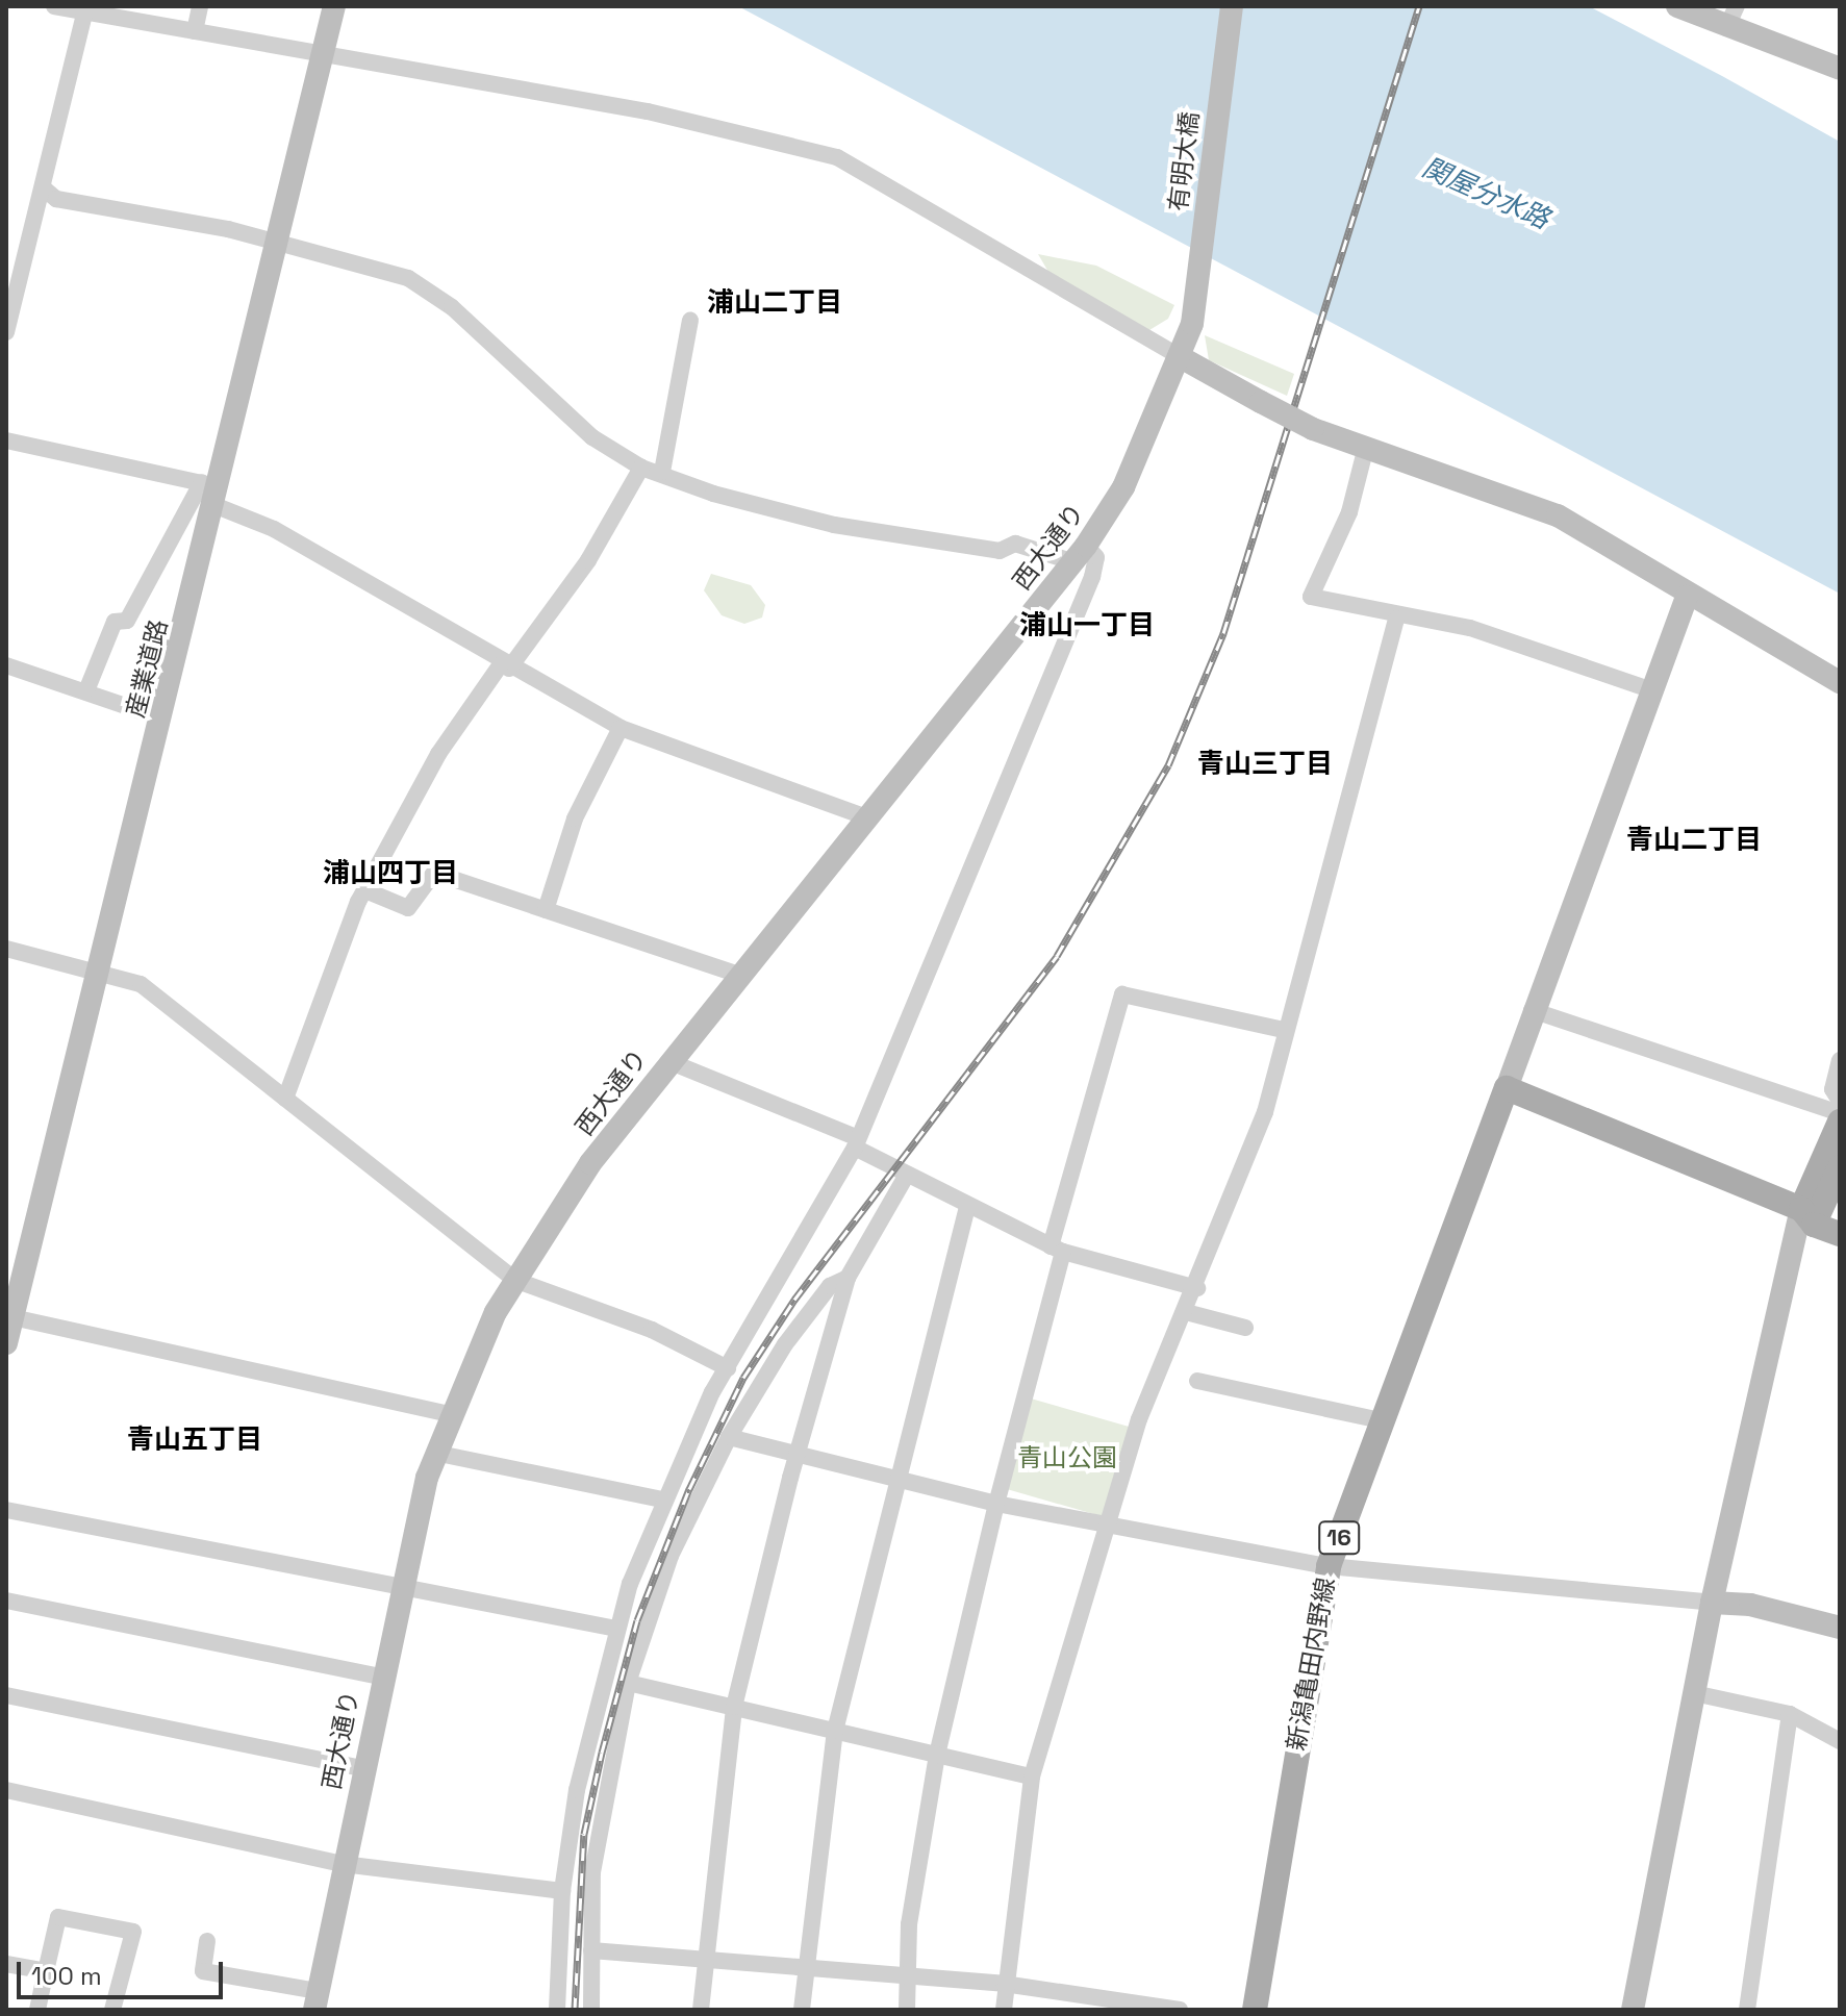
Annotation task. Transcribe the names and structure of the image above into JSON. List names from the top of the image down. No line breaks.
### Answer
{"streets":{"main road":["16","新潟亀田内野線"],"street":["有明大橋","西大通り","産業道路"]},"crossings":[["有明大橋","西大通り"]],"districts":["浦山二丁目","浦山一丁目","青山三丁目","青山二丁目","浦山四丁目","青山五丁目"],"water":["関屋分水路"],"parks":["青山公園"],"scale_bar":"100 m"}
